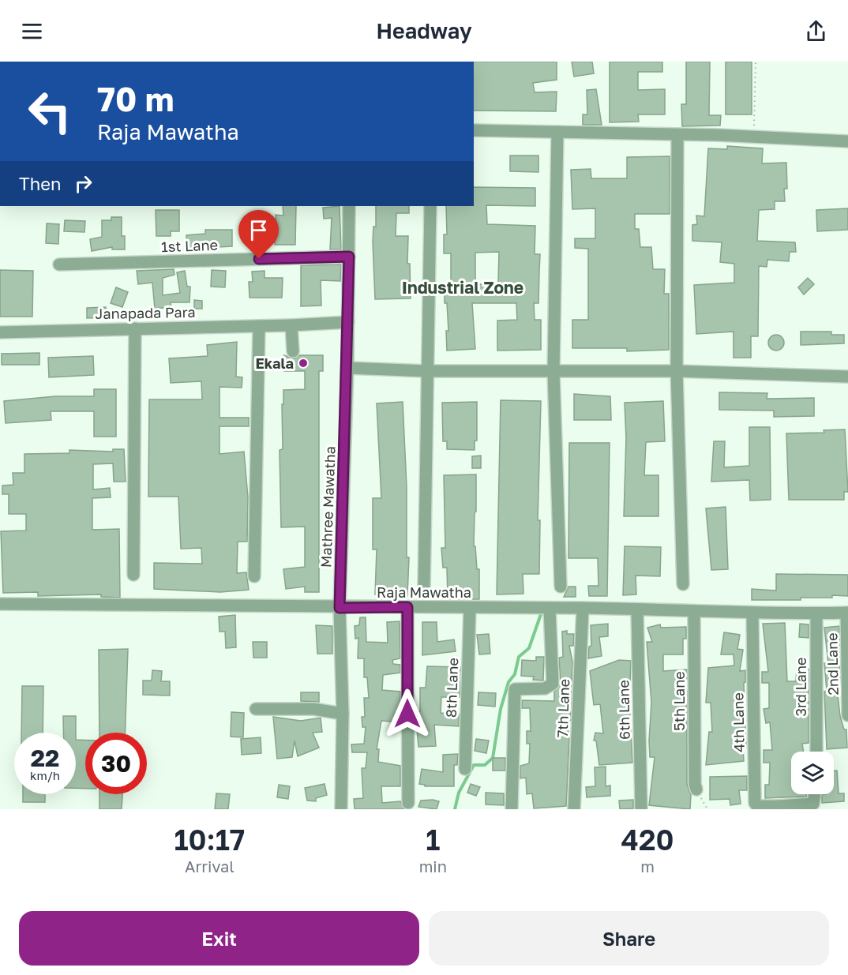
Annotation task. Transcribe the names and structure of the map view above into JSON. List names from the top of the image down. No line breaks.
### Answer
{"streets":{"street":["1st Lane","Janapada Para","Mathree Mawatha","Raja Mawatha","2nd Lane","3rd Lane","8th Lane","5th Lane","7th Lane","6th Lane","4th Lane"]},"crossings":[["1st Lane","Mathree Mawatha"],["Janapada Para","Mathree Mawatha"],["Mathree Mawatha","Raja Mawatha"],["Raja Mawatha","2nd Lane"],["Raja Mawatha","3rd Lane"],["Raja Mawatha","8th Lane"],["Raja Mawatha","5th Lane"],["Raja Mawatha","7th Lane"],["Raja Mawatha","6th Lane"],["Raja Mawatha","4th Lane"]],"districts":["Industrial Zone"],"places":["Ekala"],"page":{"header":"Headway","turn":["70 m","Raja Mawatha"],"then":"Then","speed":"22 km/h","limit":"30","eta":["10:17","Arrival","1","min","420","m"],"buttons":["Exit","Share"]}}
